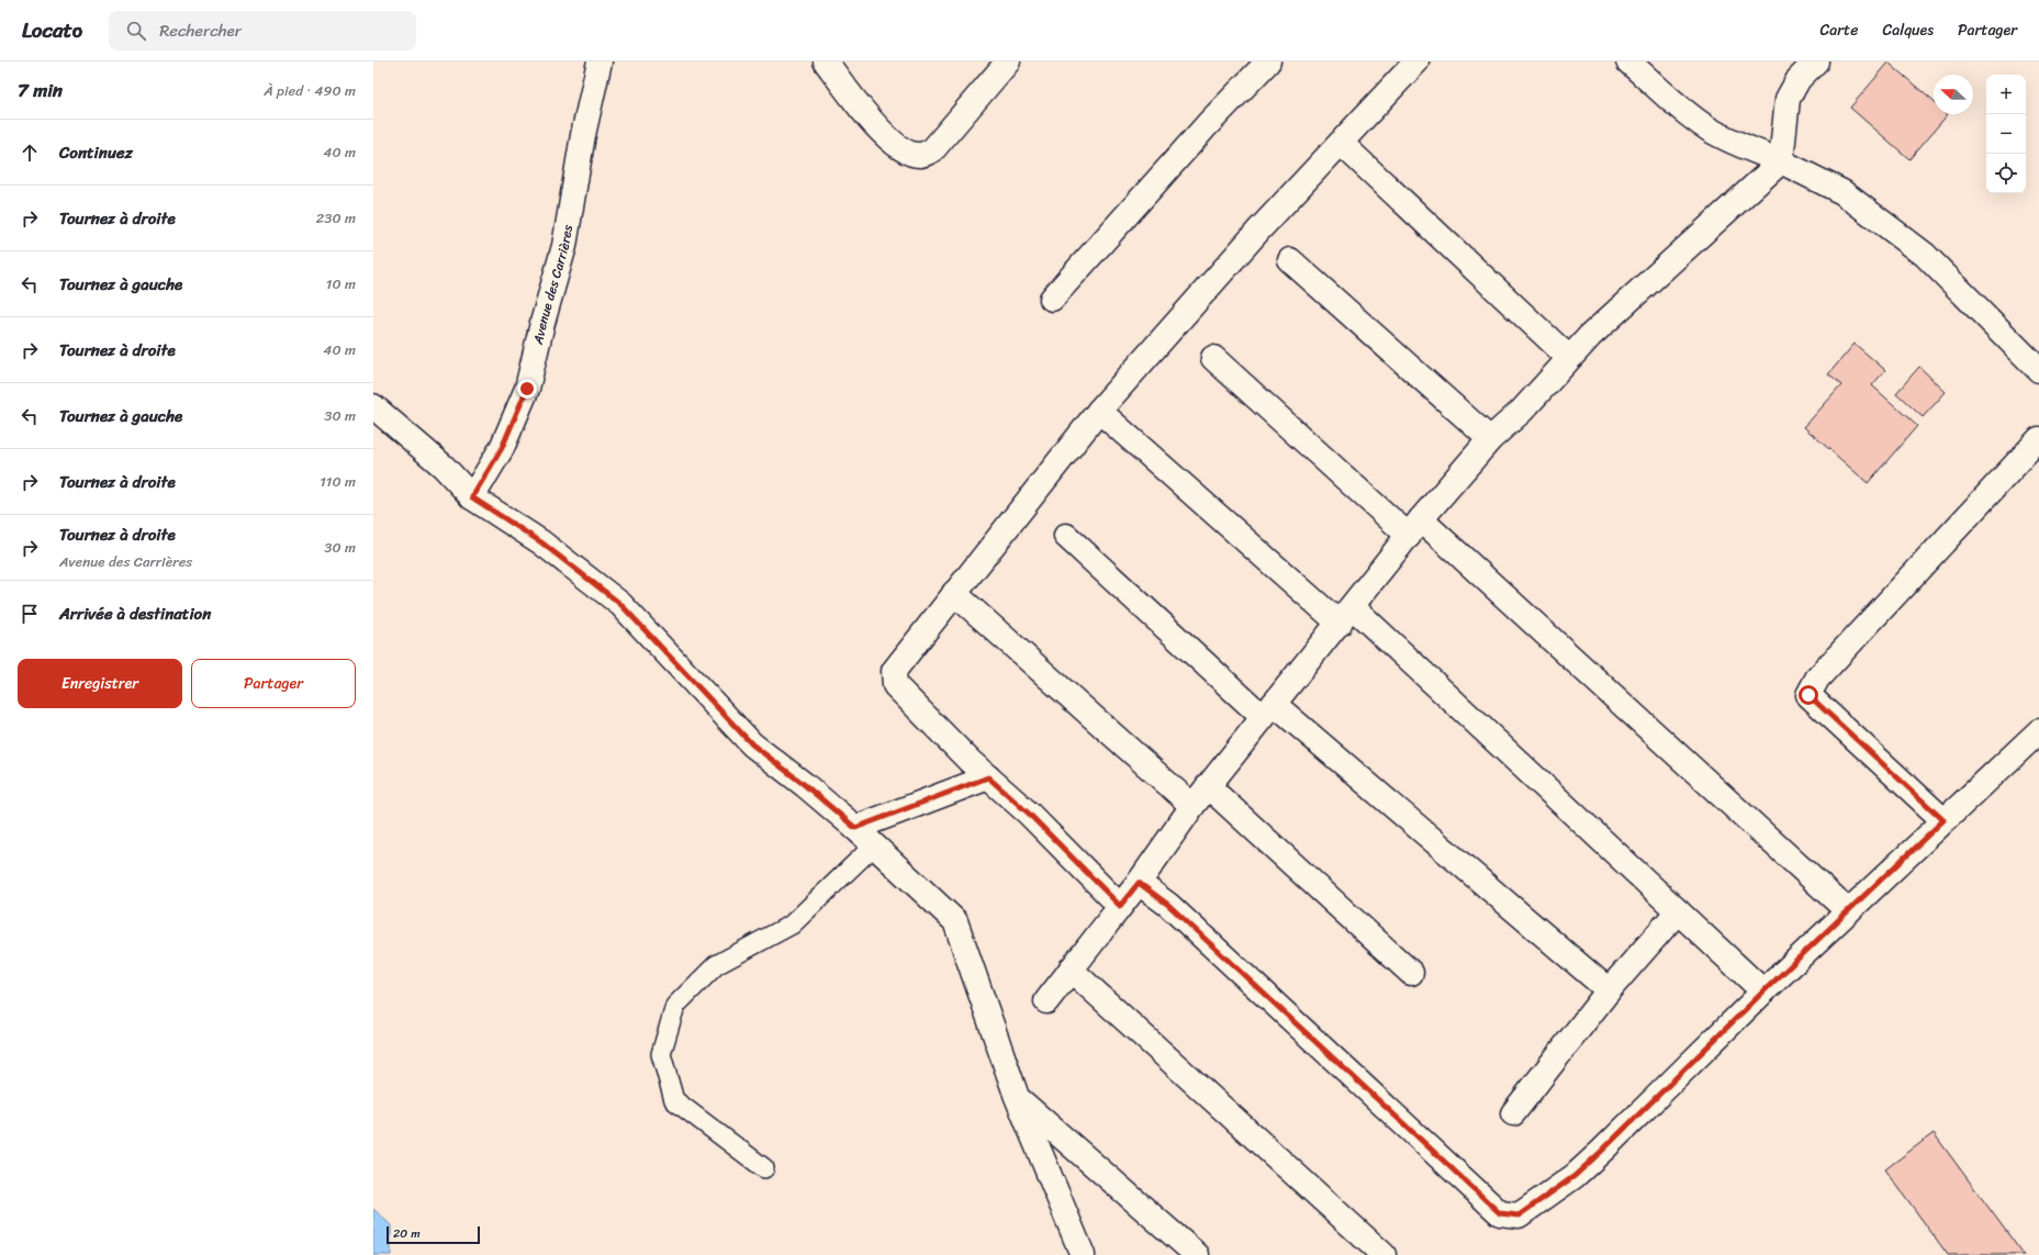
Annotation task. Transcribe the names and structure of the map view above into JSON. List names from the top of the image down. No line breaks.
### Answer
{"streets":{"street":["Avenue des Carrières"]},"scale_bar":"20 m","north":"left","page":{"header":"Locato","search":"Rechercher","nav":["Carte","Calques","Partager"],"heading":["7 min","À pied · 490 m"],"map_buttons":["+","−"],"list":[["Continuez","40 m"],["Tournez à droite","230 m"],["Tournez à gauche","10 m"],["Tournez à droite","40 m"],["Tournez à gauche","30 m"],["Tournez à droite","110 m"],["Tournez à droite","Avenue des Carrières","30 m"],"Arrivée à destination"],"buttons":["Enregistrer","Partager"],"scale":"20 m"}}
